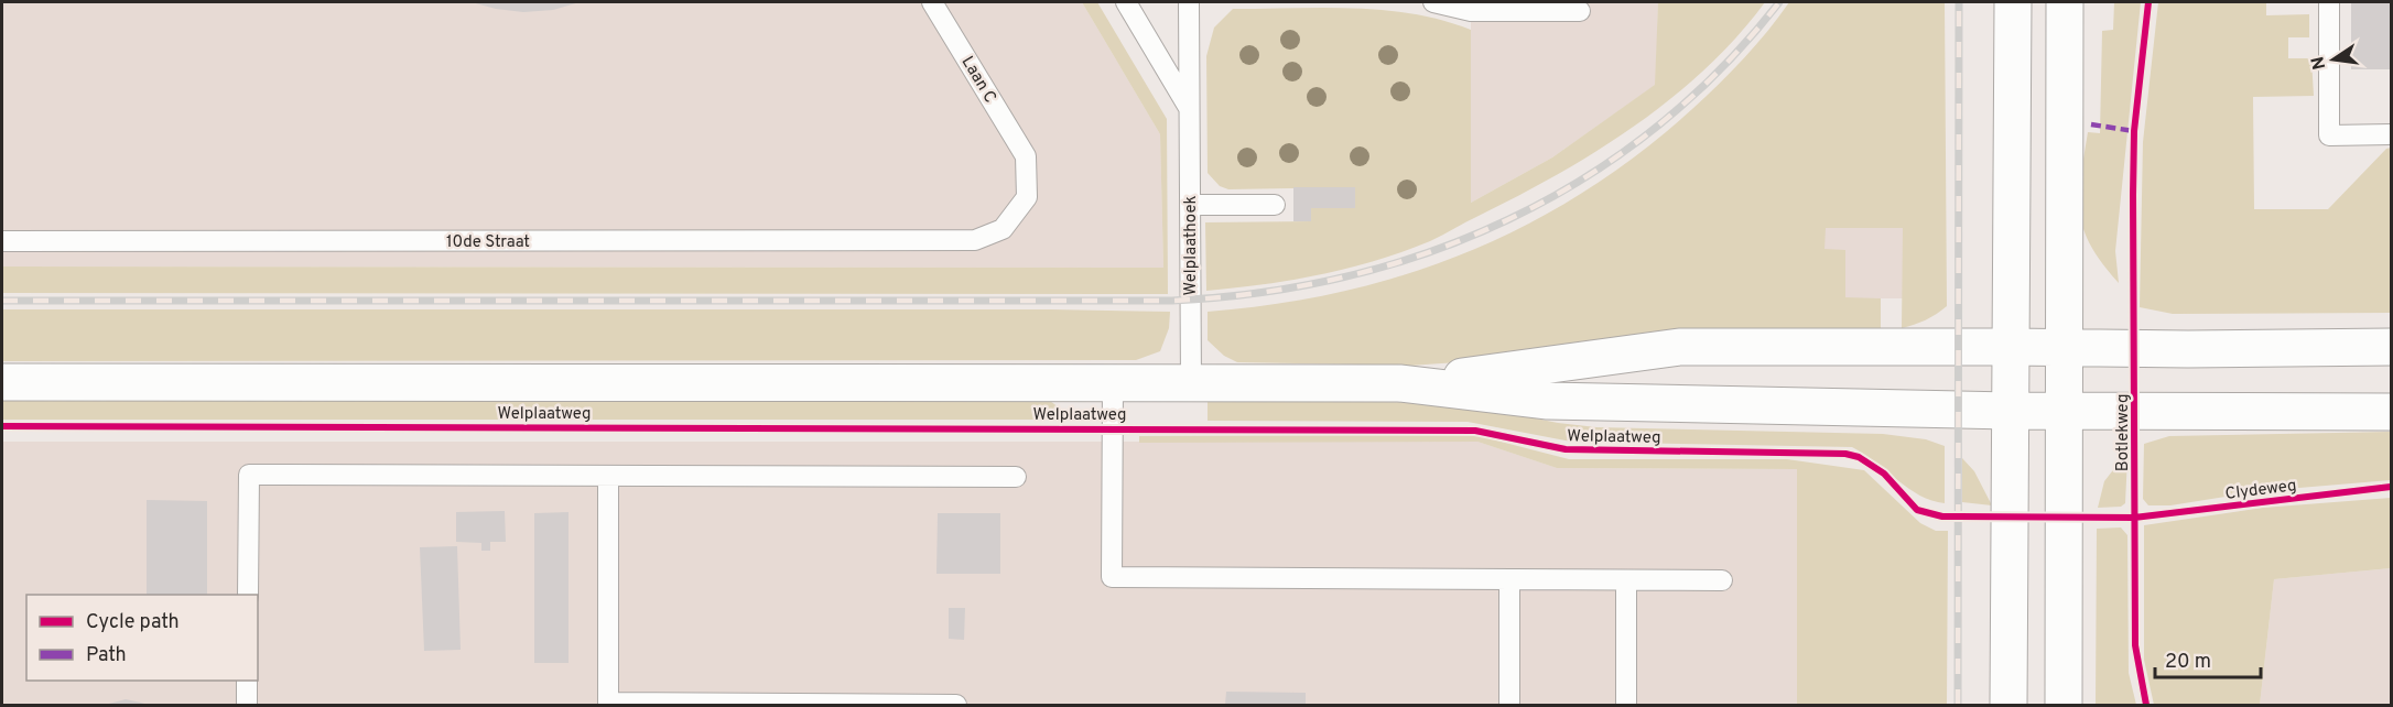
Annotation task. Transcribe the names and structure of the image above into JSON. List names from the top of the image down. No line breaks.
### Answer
{"streets":{"street":["Welplaatweg"],"lane":["Laan C","10de Straat","Welplaathoek"],"cycle path":["Botlekweg","Clydeweg"]},"crossings":[["Laan C","10de Straat"],["Welplaathoek","Welplaatweg"]],"legend":["Cycle path","Path"],"scale_bar":"20 m","north":"left"}
